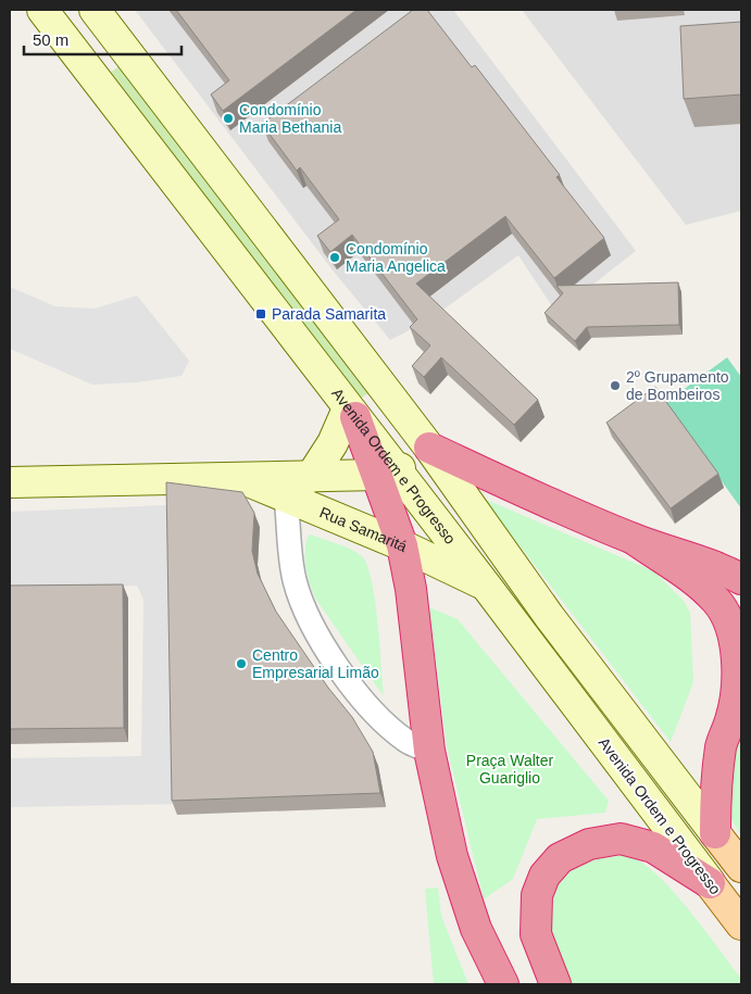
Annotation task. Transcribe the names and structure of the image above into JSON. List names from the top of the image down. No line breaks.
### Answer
{"streets":{"main road":["Avenida Ordem e Progresso","Rua Samaritá"]},"crossings":[["Avenida Ordem e Progresso","Rua Samaritá"]],"parks":["Praça Walter Guariglio"],"places":{"other":["Condomínio Maria Bethania","Condomínio Maria Angelica","2º Grupamento de Bombeiros","Centro Empresarial Limão"],"transit":["Parada Samarita"]},"scale_bar":"50 m"}
